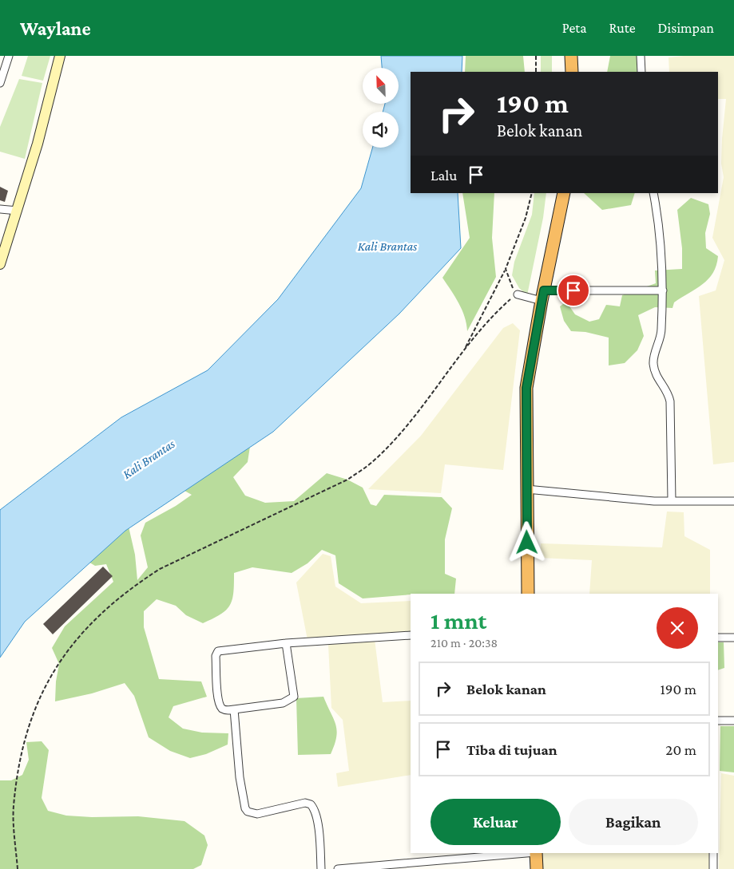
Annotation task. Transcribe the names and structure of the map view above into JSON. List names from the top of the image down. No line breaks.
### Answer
{"water":["Kali Brantas"],"north":"top left","page":{"header":"Waylane","nav":["Peta","Rute","Disimpan"],"turn":["190 m","Belok kanan"],"then":"Lalu","heading":["1 mnt","210 m · 20:38"],"list":[{"name":"Belok kanan","value":"190 m"},{"name":"Tiba di tujuan","value":"20 m"}],"buttons":["Keluar","Bagikan"]}}
